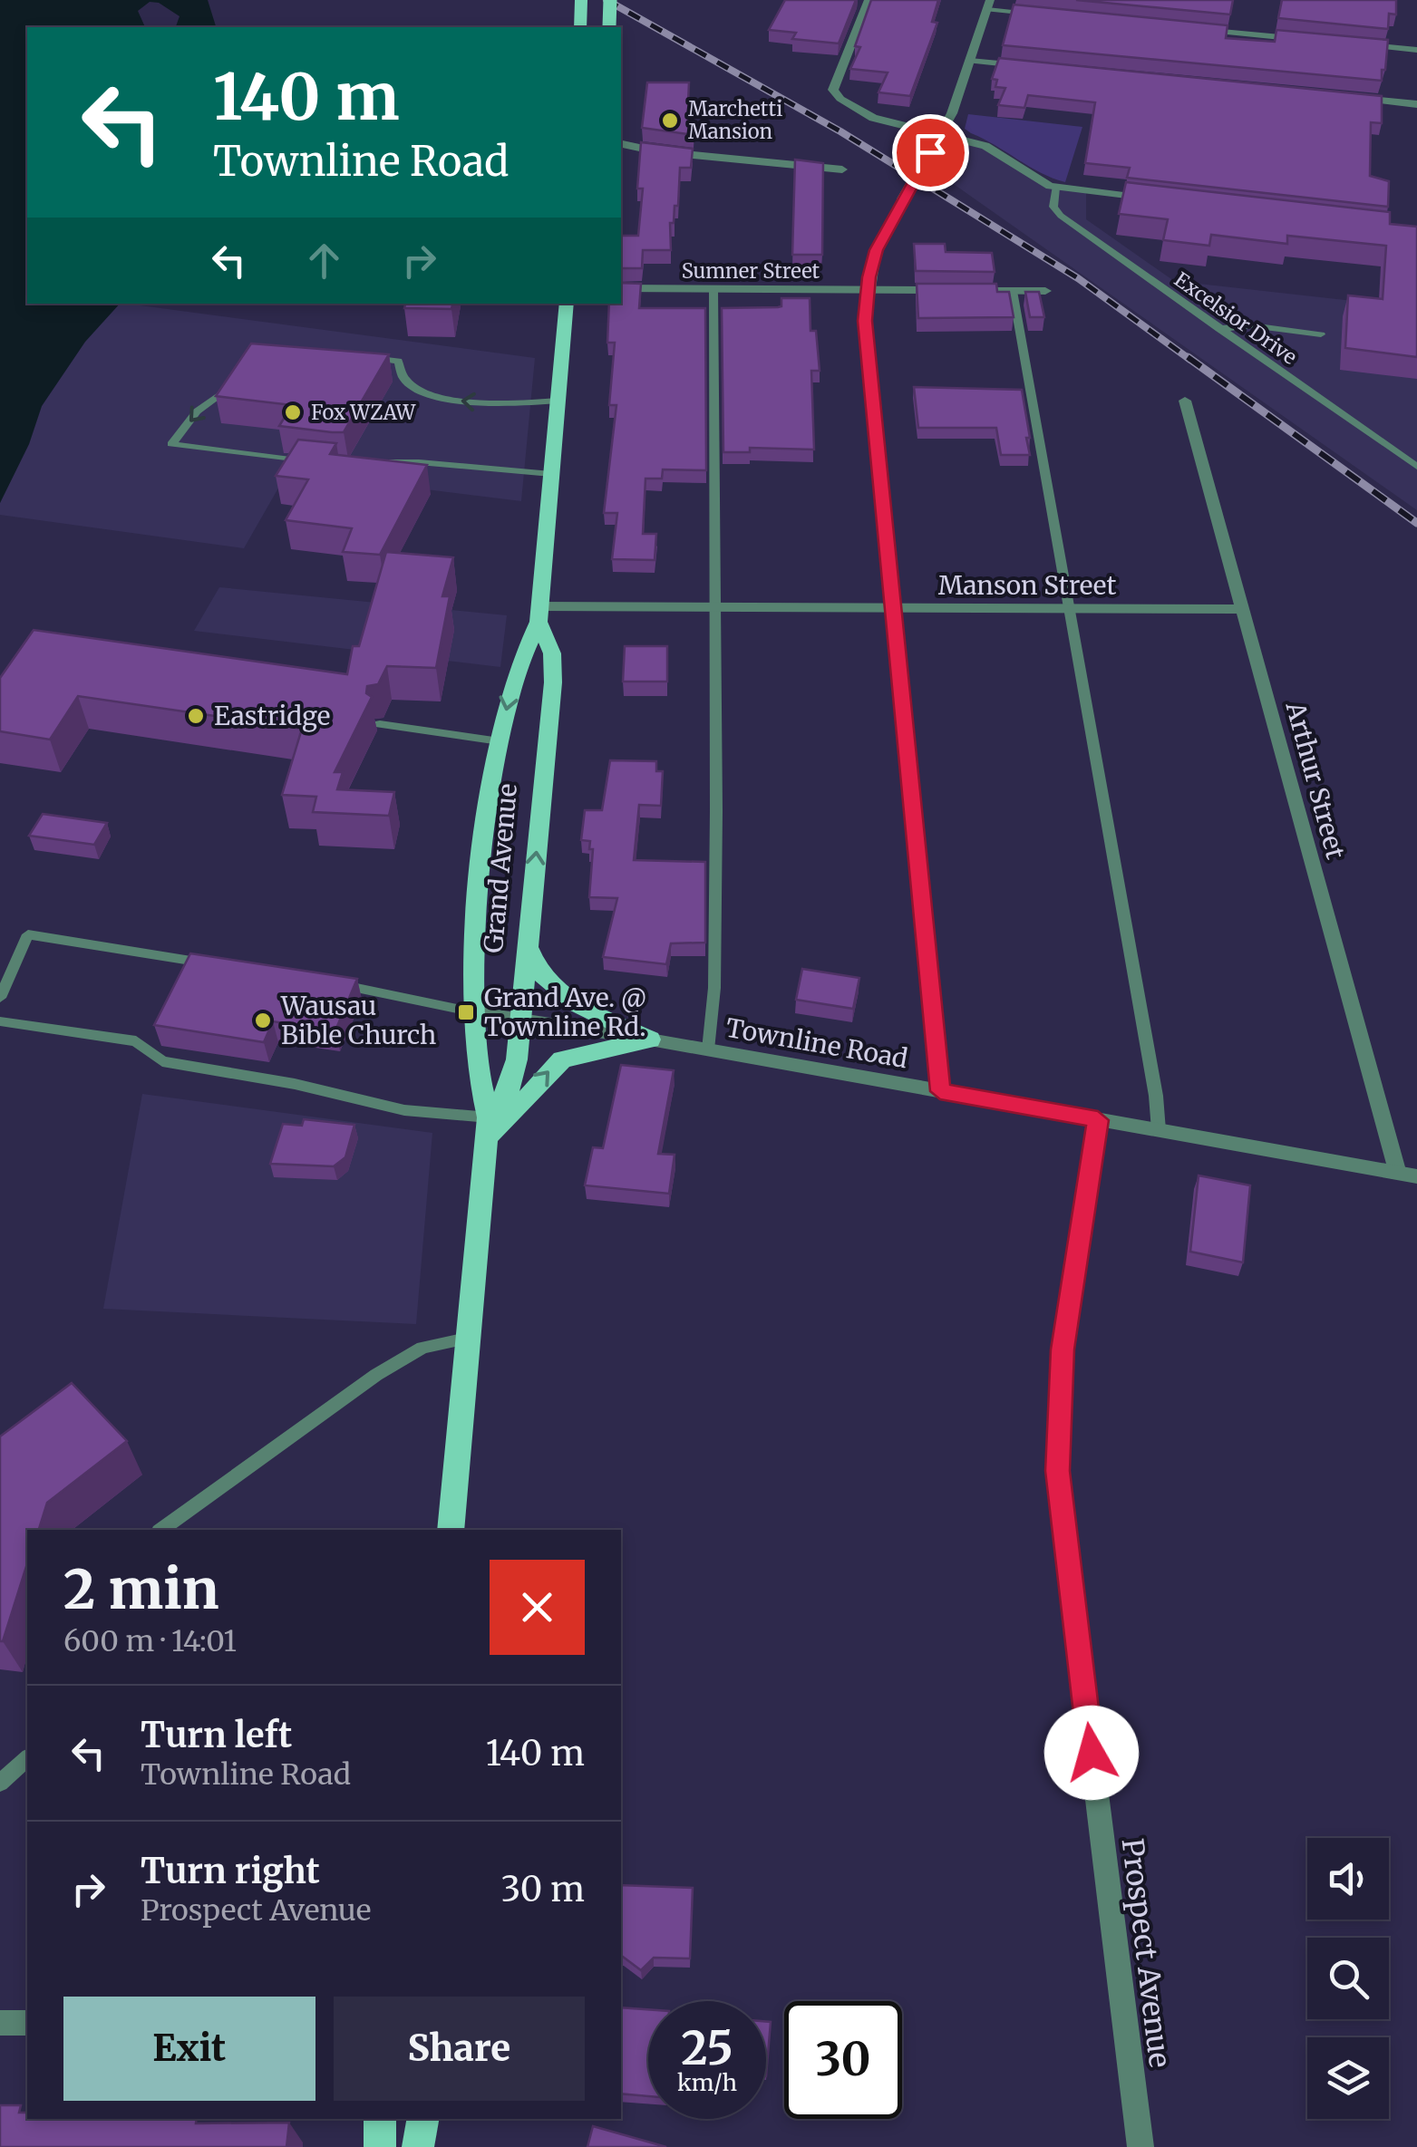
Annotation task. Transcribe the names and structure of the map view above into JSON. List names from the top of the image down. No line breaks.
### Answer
{"streets":{"main road":["Grand Avenue"],"street":["Sumner Street","Manson Street","Arthur Street","Townline Road","Prospect Avenue"],"lane":["Excelsior Drive"]},"crossings":[["Manson Street","Arthur Street"],["Manson Street","Grand Avenue"],["Arthur Street","Townline Road"],["Grand Avenue","Townline Road"],["Townline Road","Prospect Avenue"]],"places":{"other":["Marchetti Mansion","Fox WZAW","Eastridge","Wausau Bible Church"],"transit":["Grand Ave. @ Townline Rd."]},"page":{"turn":["140 m","Townline Road"],"heading":["2 min","600 m · 14:01"],"list":[{"name":"Turn left","note":"Townline Road","value":"140 m"},{"name":"Turn right","note":"Prospect Avenue","value":"30 m"}],"buttons":["Exit","Share"],"speed":"25 km/h","limit":"30"}}
